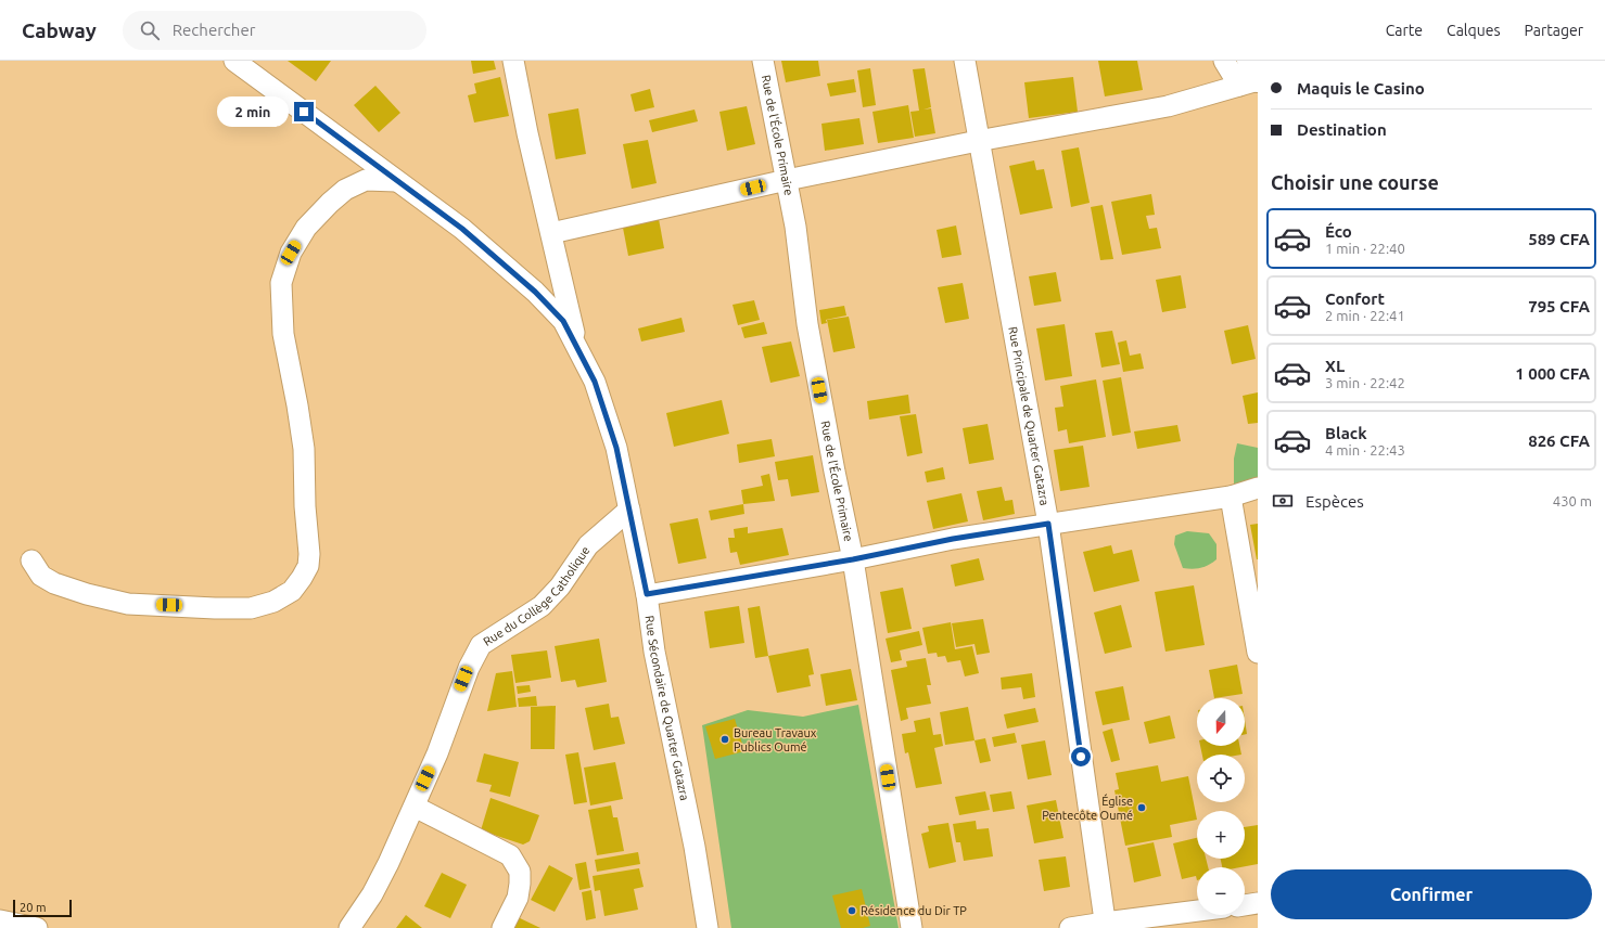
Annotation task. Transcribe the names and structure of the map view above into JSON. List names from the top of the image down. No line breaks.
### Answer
{"streets":{"street":["Rue de l'École Primaire","Rue Principale de Quarter Gatazra","Rue du Collège Catholique","Rue Sécondaire de Quarter Gatazra"]},"crossings":[["Rue du Collège Catholique","Rue Sécondaire de Quarter Gatazra"]],"places":["Bureau Travaux Publics Oumé","Église Pentecôte Oumé","Résidence du Dir TP"],"scale_bar":"20 m","north":"bottom","page":{"header":"Cabway","search":"Rechercher","nav":["Carte","Calques","Partager"],"banner":["Maquis le Casino","Destination"],"bubble":"2 min","heading":"Choisir une course","list":[{"name":"Éco","note":"1 min · 22:40","value":"589 CFA"},{"name":"Confort","note":"2 min · 22:41","value":"795 CFA"},{"name":"XL","note":"3 min · 22:42","value":"1 000 CFA"},{"name":"Black","note":"4 min · 22:43","value":"826 CFA"}],"pay":["Espèces","430 m"],"map_buttons":["+","−"],"buttons":"Confirmer","scale":"20 m"}}
